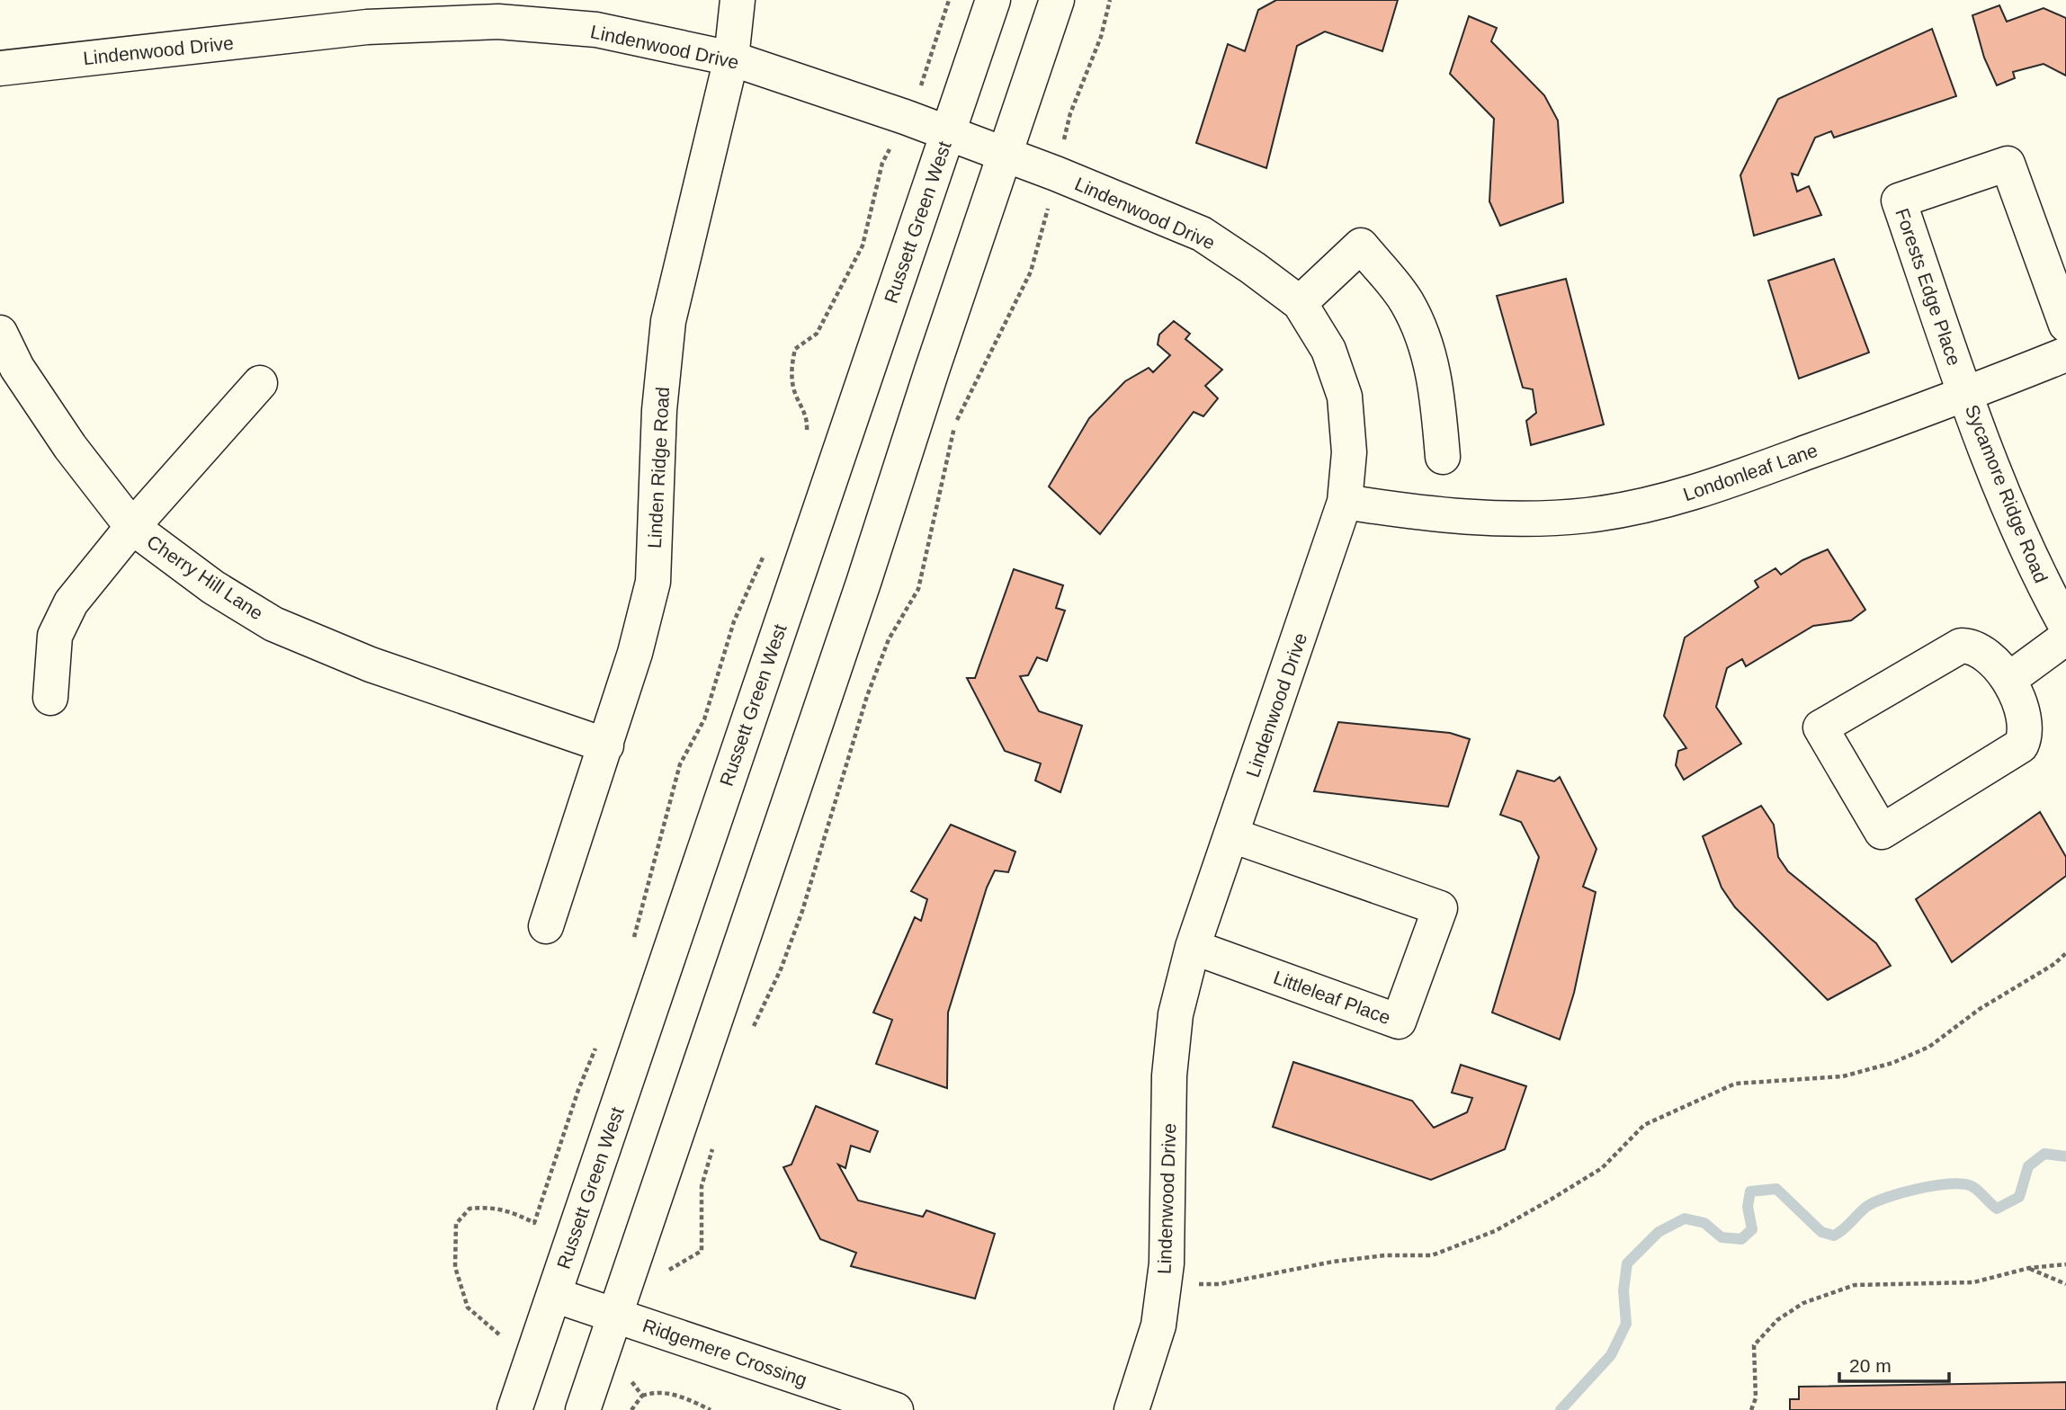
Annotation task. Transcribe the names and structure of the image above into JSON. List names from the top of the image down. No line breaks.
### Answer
{"streets":{"street":["Lindenwood Drive","Russett Green West","Forests Edge Place","Linden Ridge Road","Londonleaf Lane","Sycamore Ridge Road","Cherry Hill Lane","Littleleaf Place","Ridgemere Crossing"]},"crossings":[["Lindenwood Drive","Russett Green West"],["Lindenwood Drive","Linden Ridge Road"],["Lindenwood Drive","Londonleaf Lane"],["Lindenwood Drive","Littleleaf Place"],["Russett Green West","Ridgemere Crossing"],["Forests Edge Place","Londonleaf Lane"],["Forests Edge Place","Sycamore Ridge Road"],["Linden Ridge Road","Cherry Hill Lane"],["Londonleaf Lane","Sycamore Ridge Road"]],"scale_bar":"20 m"}
